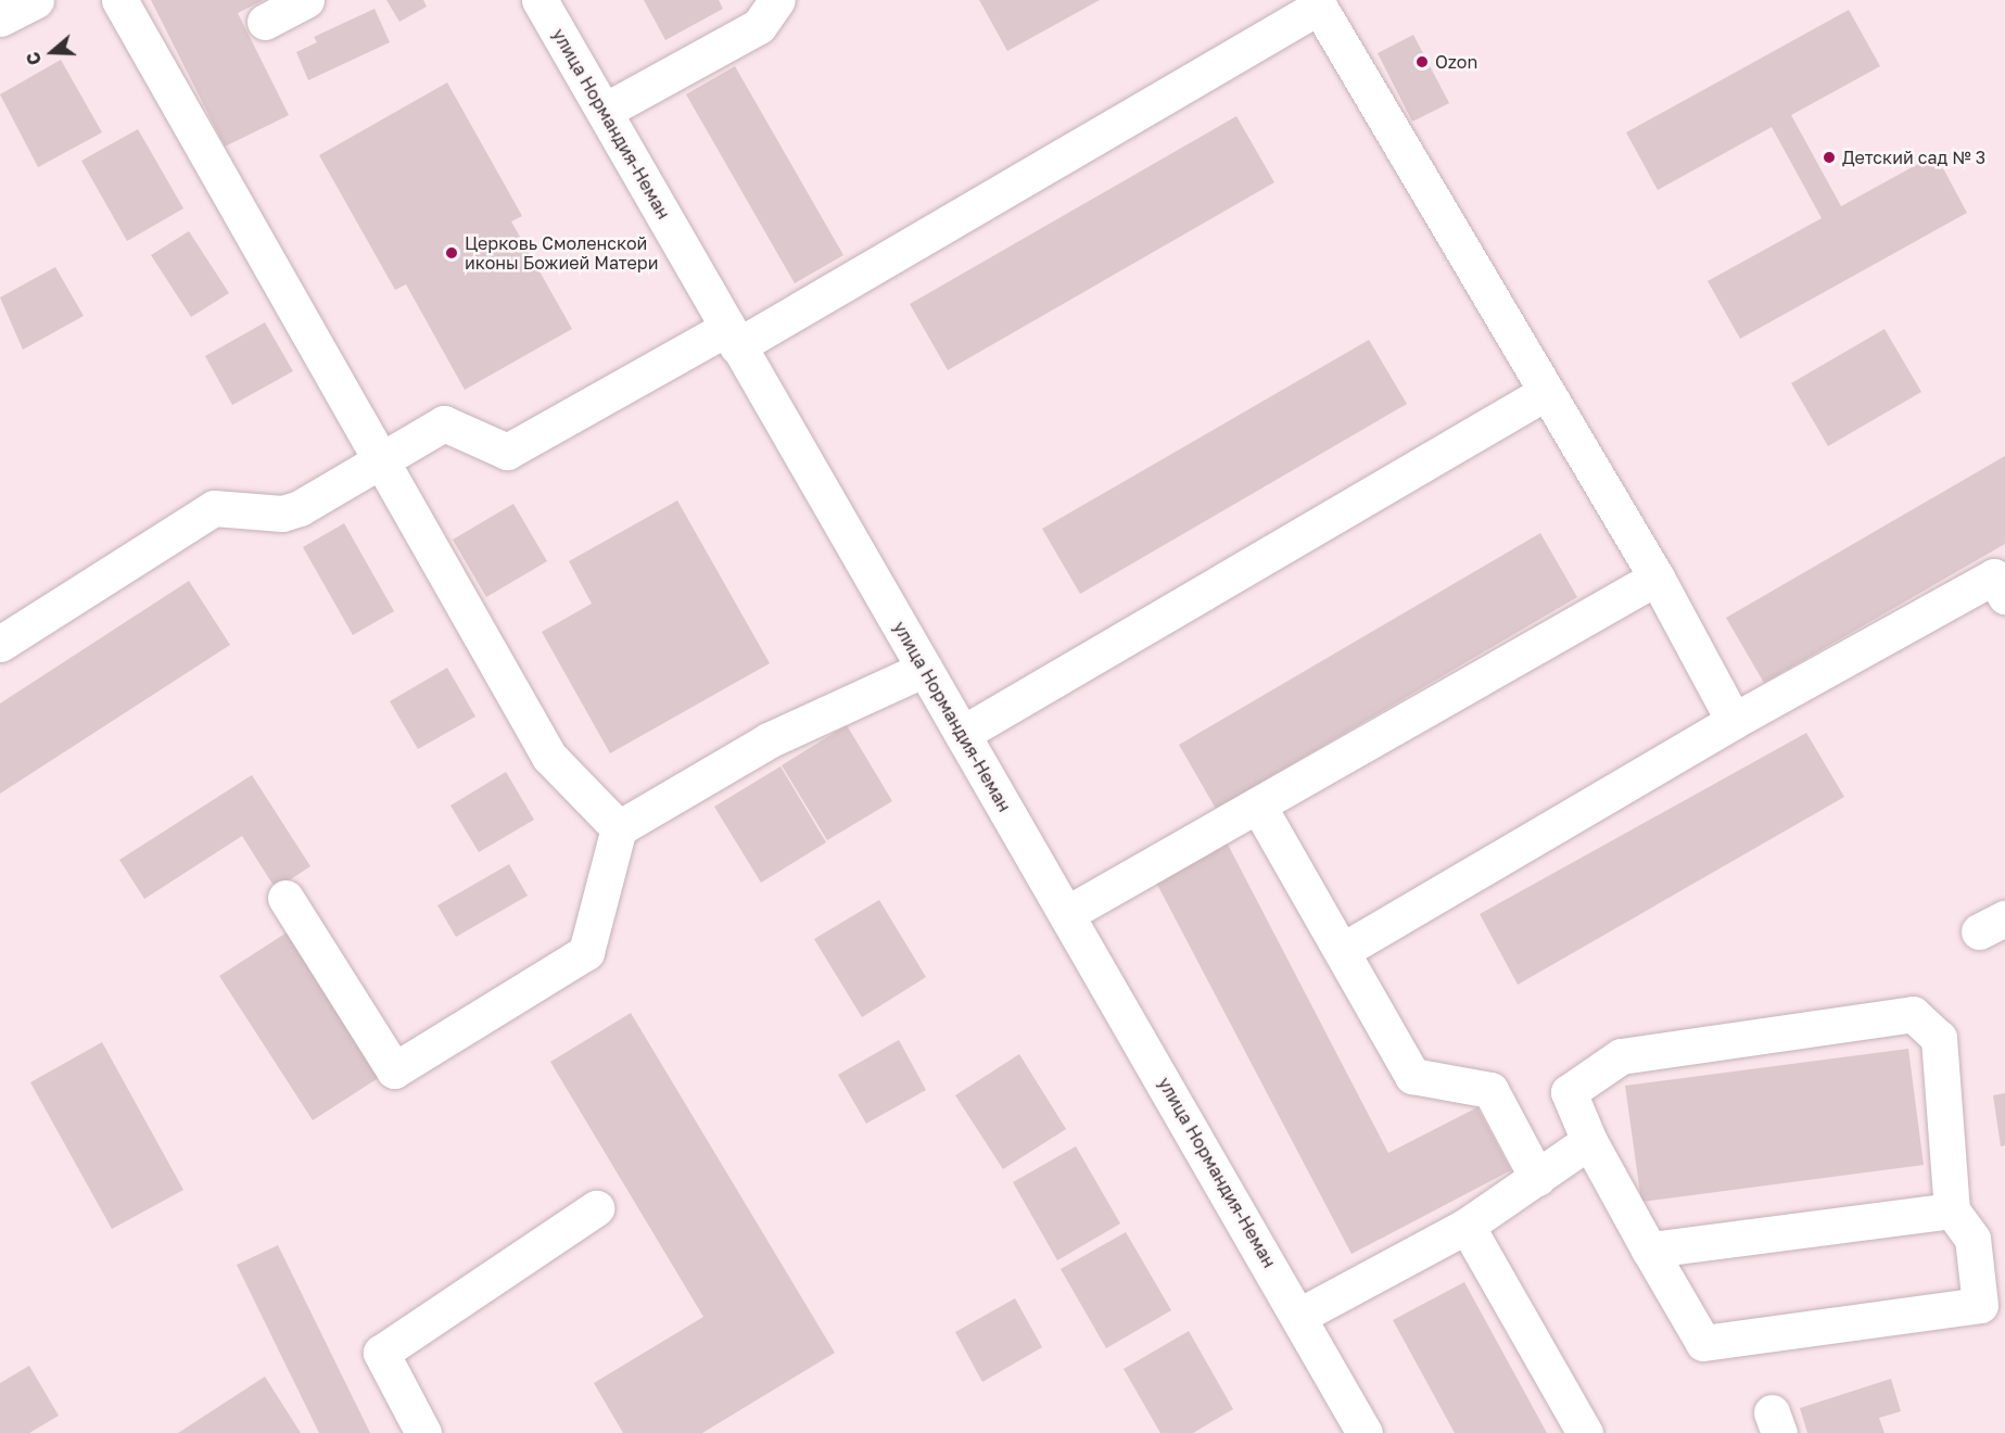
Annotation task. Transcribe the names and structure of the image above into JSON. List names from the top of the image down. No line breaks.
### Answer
{"streets":{"street":["улица Нормандия-Неман"]},"places":["Ozon","Детский сад № 3","Церковь Смоленской иконы Божией Матери"],"north":"left"}
